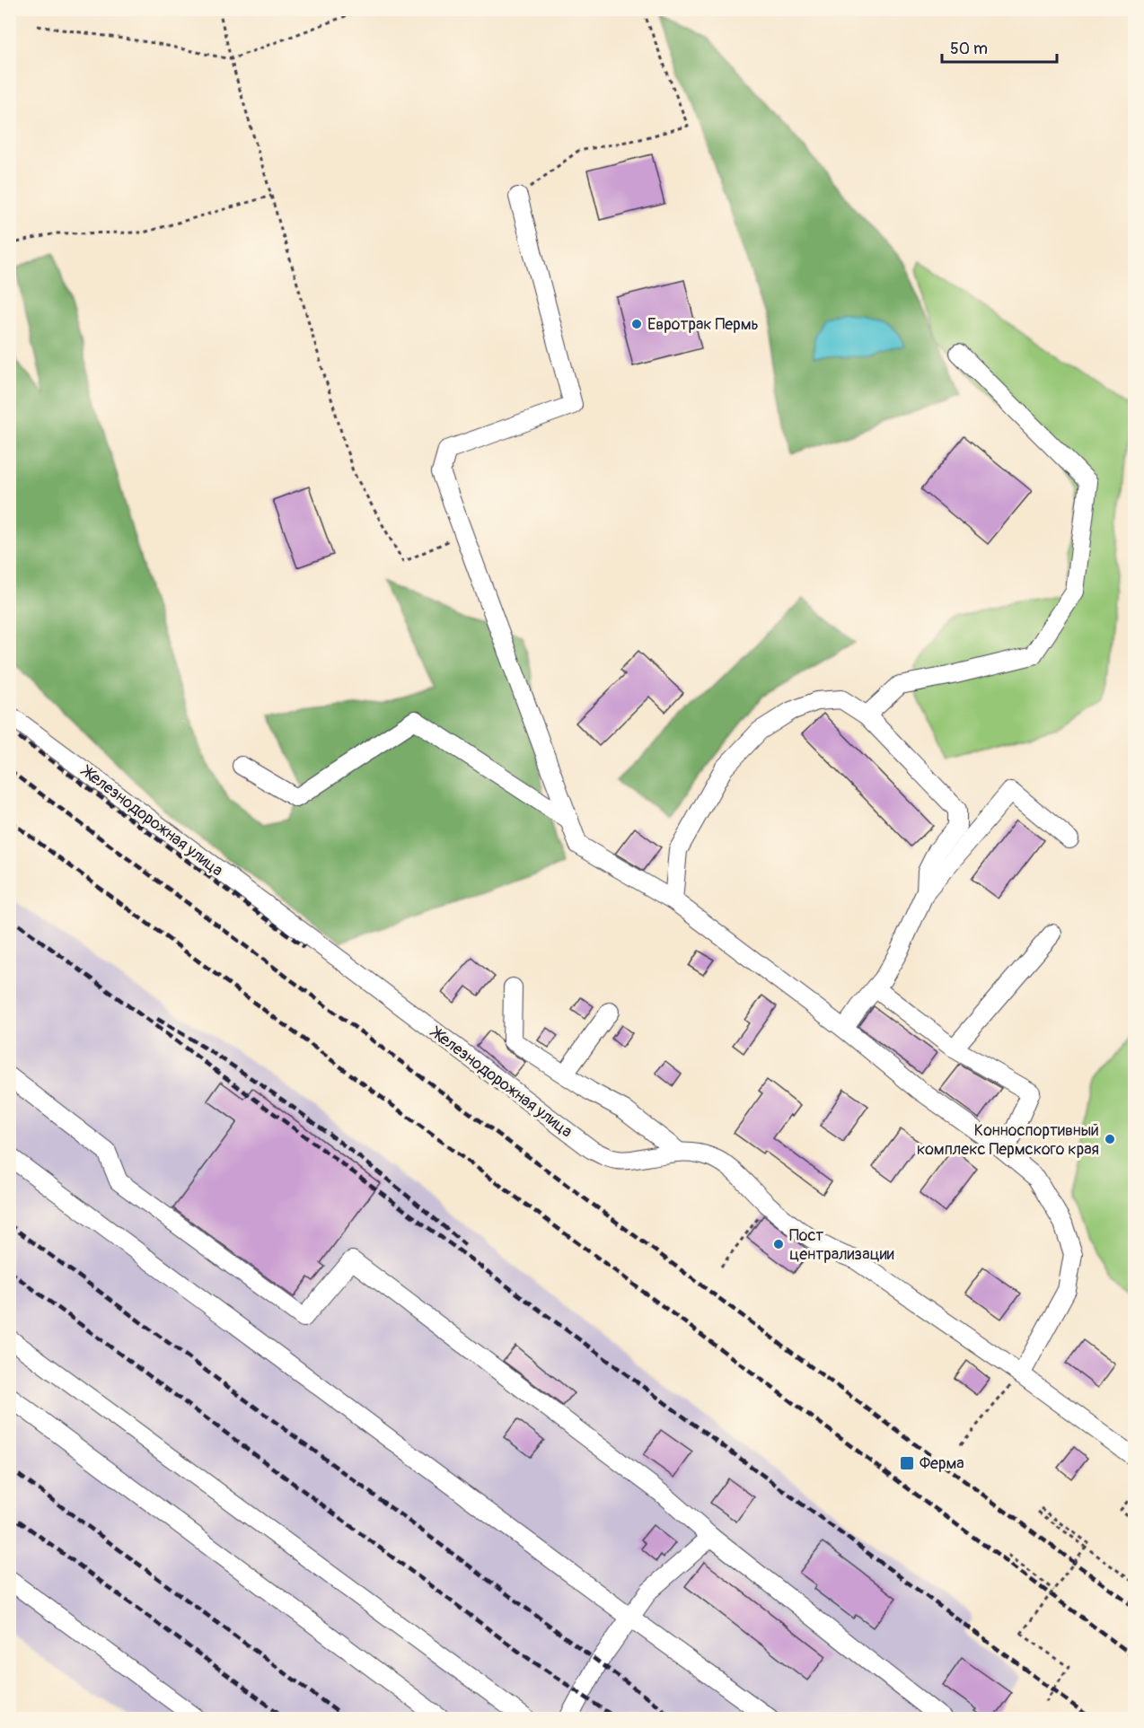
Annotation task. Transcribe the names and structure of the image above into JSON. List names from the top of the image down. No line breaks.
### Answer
{"streets":{"street":["Железнодорожная улица"]},"places":{"other":["Евротрак Пермь","Конноспортивный комплекс Пермского края","Пост централизации"],"transit":["Ферма"]},"scale_bar":"50 m"}
